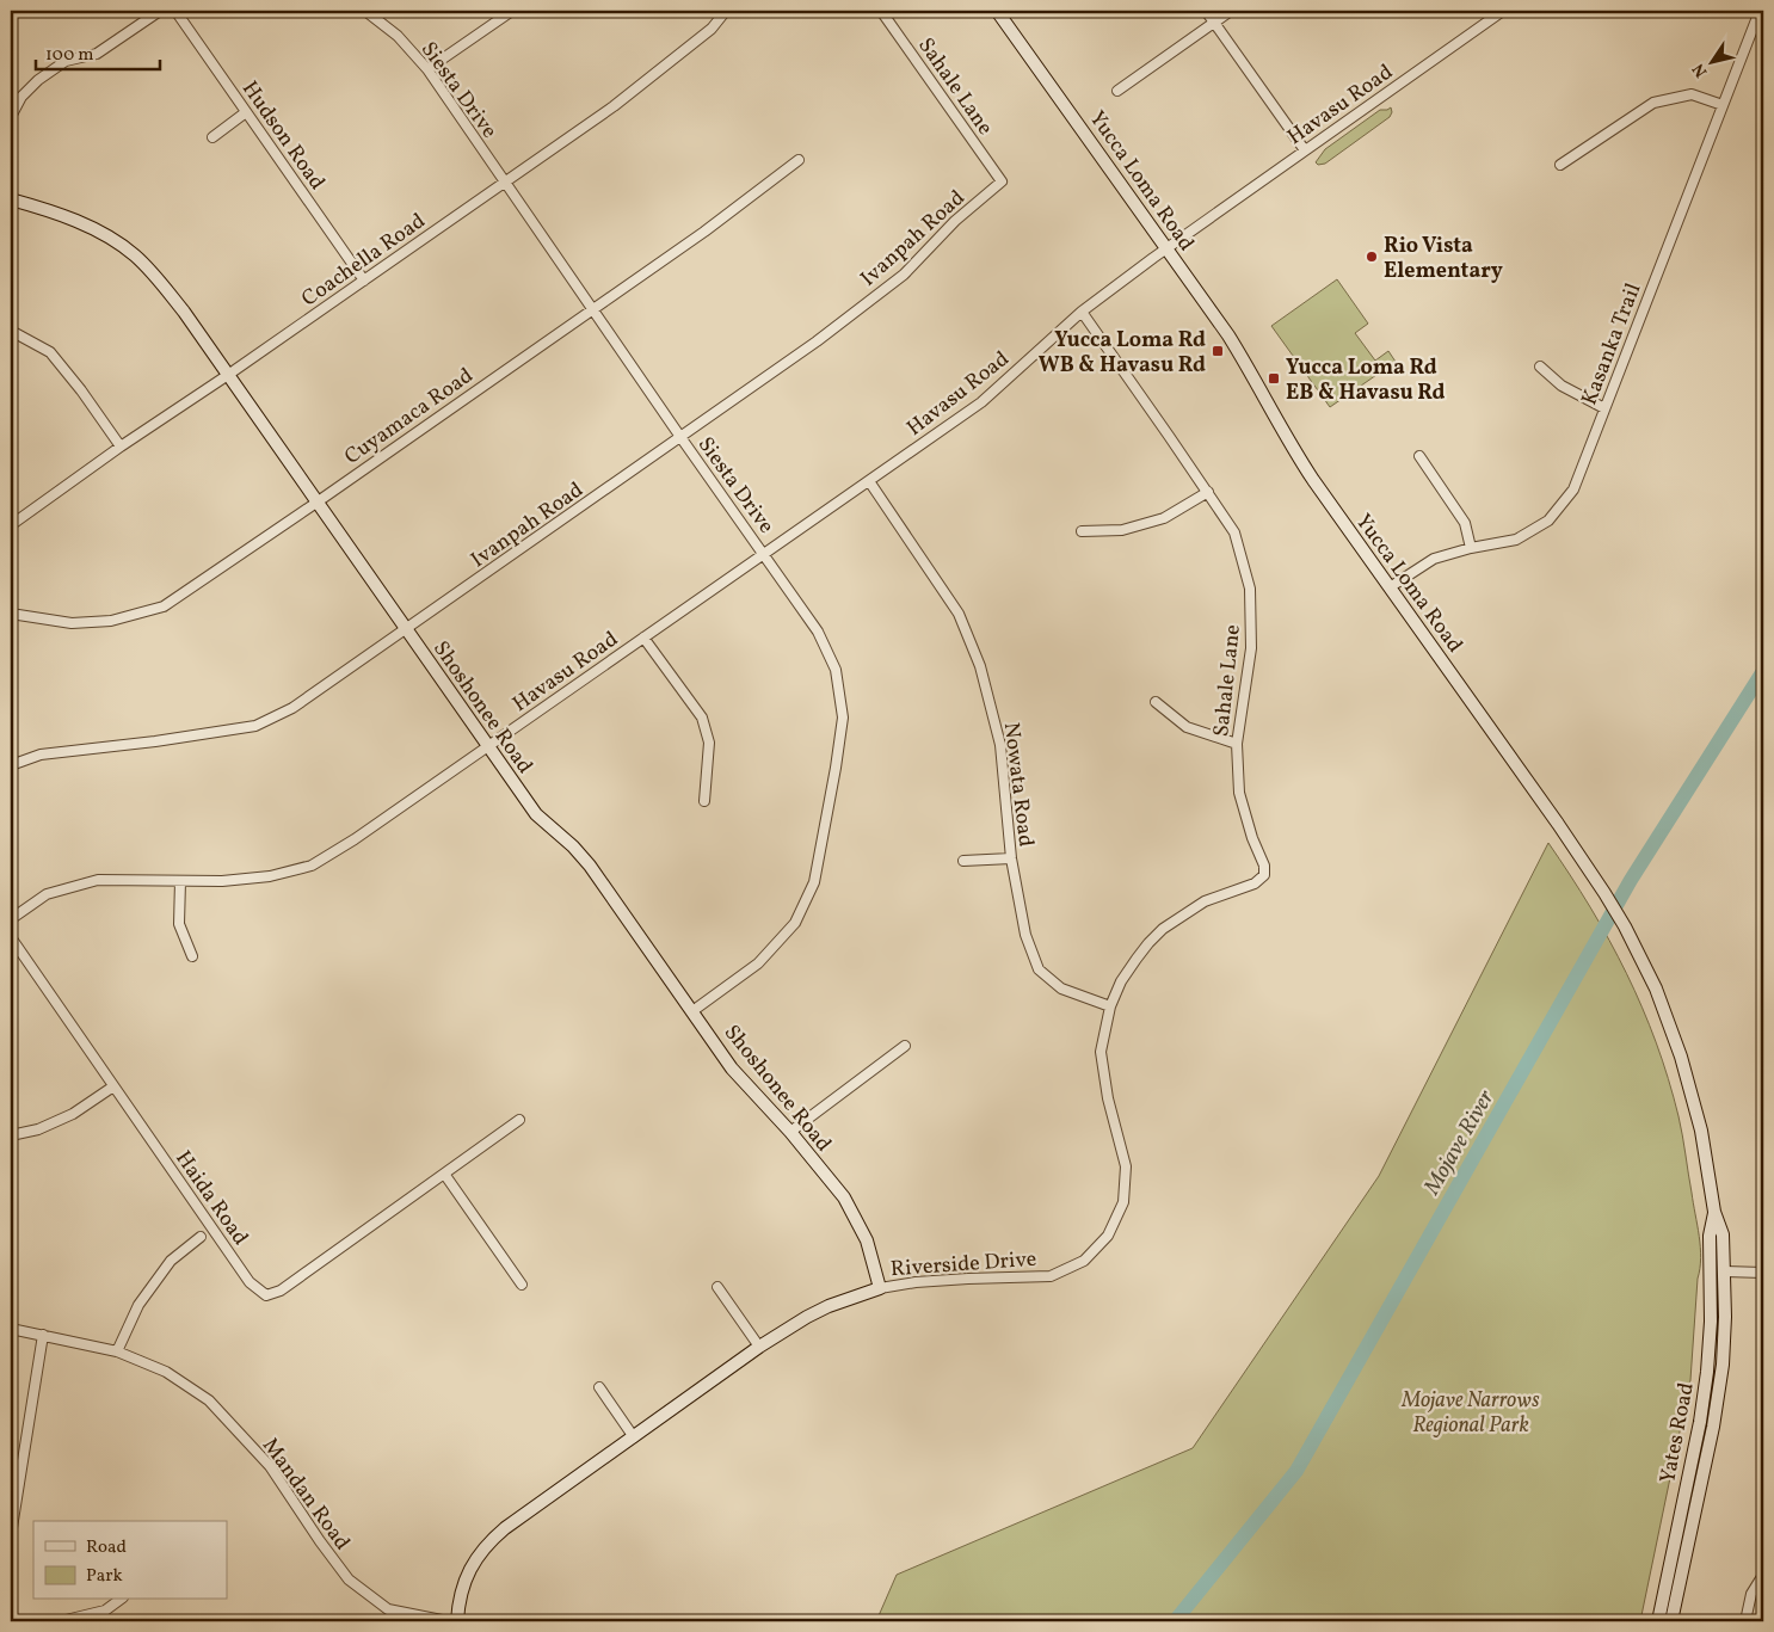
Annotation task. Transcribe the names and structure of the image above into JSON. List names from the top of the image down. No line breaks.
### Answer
{"streets":{"main road":["Yucca Loma Road","Shoshonee Road","Riverside Drive","Yates Road"],"street":["Sahale Lane","Siesta Drive","Havasu Road","Hudson Road","Ivanpah Road","Coachella Road","Kasanka Trail","Cuyamaca Road","Nowata Road","Haida Road","Mandan Road"]},"crossings":[["Sahale Lane","Havasu Road"],["Sahale Lane","Ivanpah Road"],["Sahale Lane","Riverside Drive"],["Siesta Drive","Havasu Road"],["Siesta Drive","Ivanpah Road"],["Siesta Drive","Coachella Road"],["Siesta Drive","Cuyamaca Road"],["Siesta Drive","Shoshonee Road"],["Havasu Road","Yucca Loma Road"],["Havasu Road","Shoshonee Road"],["Havasu Road","Nowata Road"],["Hudson Road","Coachella Road"],["Yucca Loma Road","Kasanka Trail"],["Yucca Loma Road","Yates Road"],["Ivanpah Road","Shoshonee Road"],["Coachella Road","Shoshonee Road"],["Cuyamaca Road","Shoshonee Road"],["Shoshonee Road","Riverside Drive"],["Nowata Road","Riverside Drive"]],"water":["Mojave River"],"parks":["Mojave Narrows Regional Park"],"places":{"other":["Rio Vista Elementary"],"transit":["Yucca Loma Rd WB & Havasu Rd","Yucca Loma Rd EB & Havasu Rd"]},"legend":["Road","Park"],"scale_bar":"100 m","north":"bottom left"}
